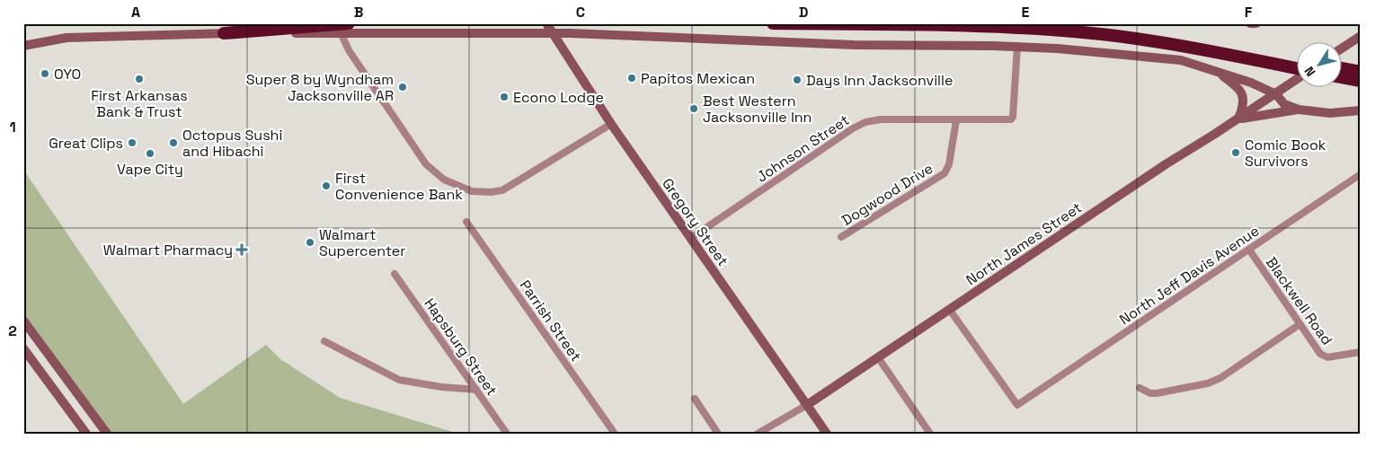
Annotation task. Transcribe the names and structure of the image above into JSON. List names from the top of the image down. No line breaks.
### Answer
{"streets":{"main road":["Gregory Street","North James Street"],"street":["Johnson Street","Dogwood Drive","North Jeff Davis Avenue","Blackwell Road","Parrish Street","Hapsburg Street"]},"crossings":[["Johnson Street","Dogwood Drive"],["Johnson Street","Gregory Street"],["Gregory Street","North James Street"],["North James Street","North Jeff Davis Avenue"],["North Jeff Davis Avenue","Blackwell Road"]],"places":{"other":["OYO","Papitos Mexican","First Arkansas Bank & Trust","Days Inn Jacksonville","Super 8 by Wyndham Jacksonville AR","Econo Lodge","Best Western Jacksonville Inn","Great Clips","Octopus Sushi and Hibachi","Comic Book Survivors","Vape City","First Convenience Bank","Walmart Supercenter"],"health":["Walmart Pharmacy"]},"north":"bottom left","grid":{"columns":["A","B","C","D","E","F"],"rows":["1","2"]}}
